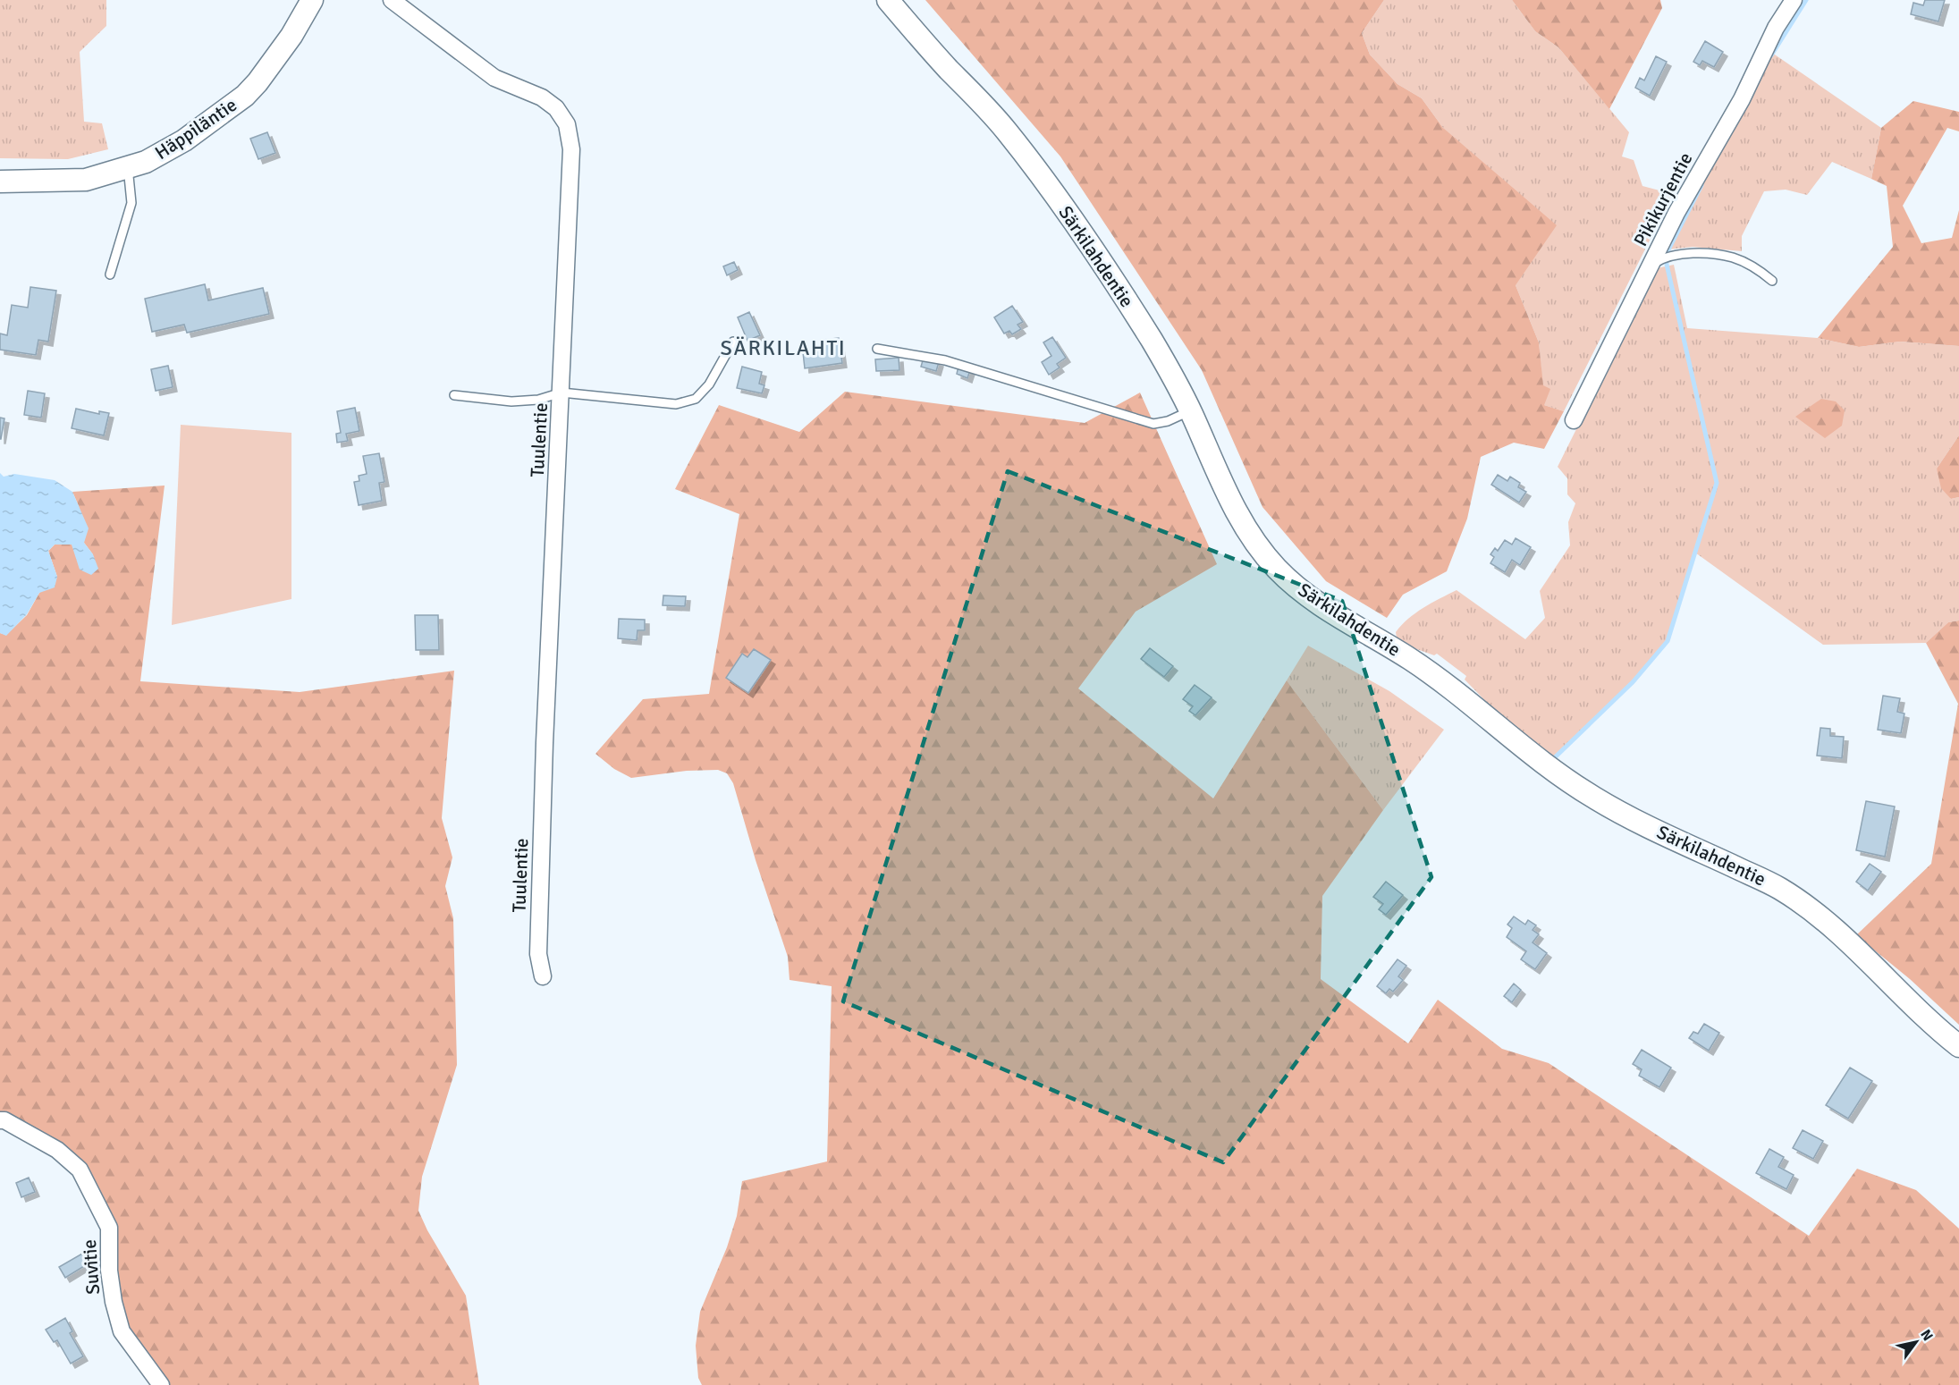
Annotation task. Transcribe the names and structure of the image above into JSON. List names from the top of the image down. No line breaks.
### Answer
{"streets":{"street":["Häppiläntie","Pikikurjentie","Särkilahdentie","Tuulentie","Suvitie"]},"districts":["SÄRKILAHTI"],"north":"top right"}
